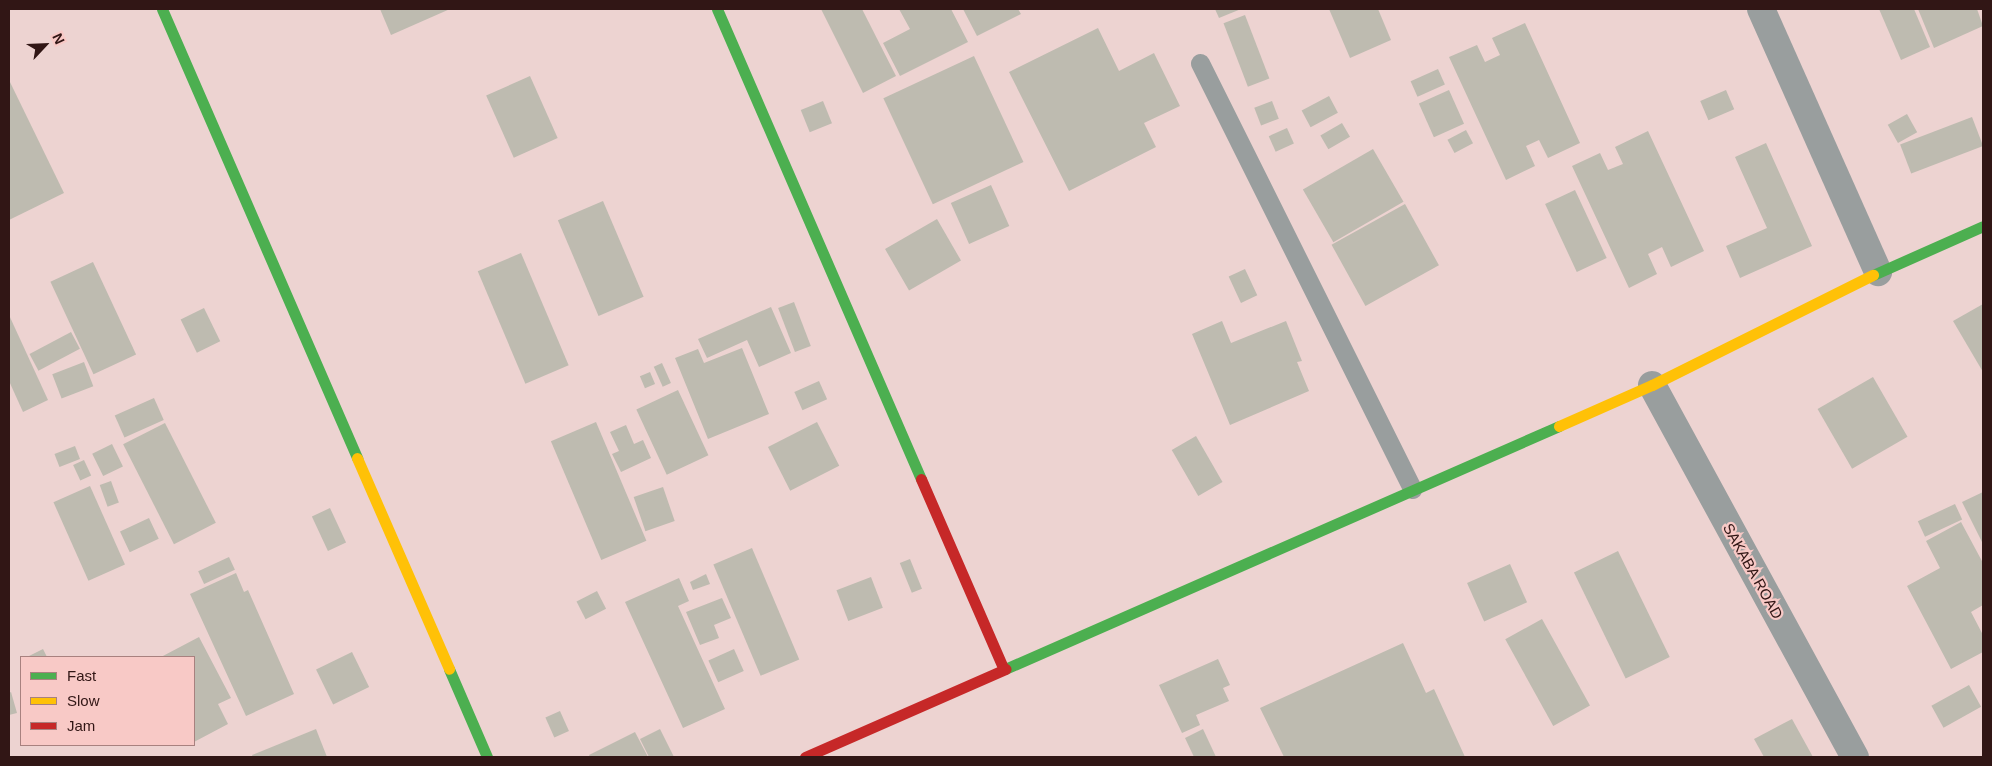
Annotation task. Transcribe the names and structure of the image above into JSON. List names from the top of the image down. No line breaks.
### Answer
{"streets":{"street":["SAKABA ROAD"]},"legend":["Fast","Slow","Jam"],"north":"top right"}
